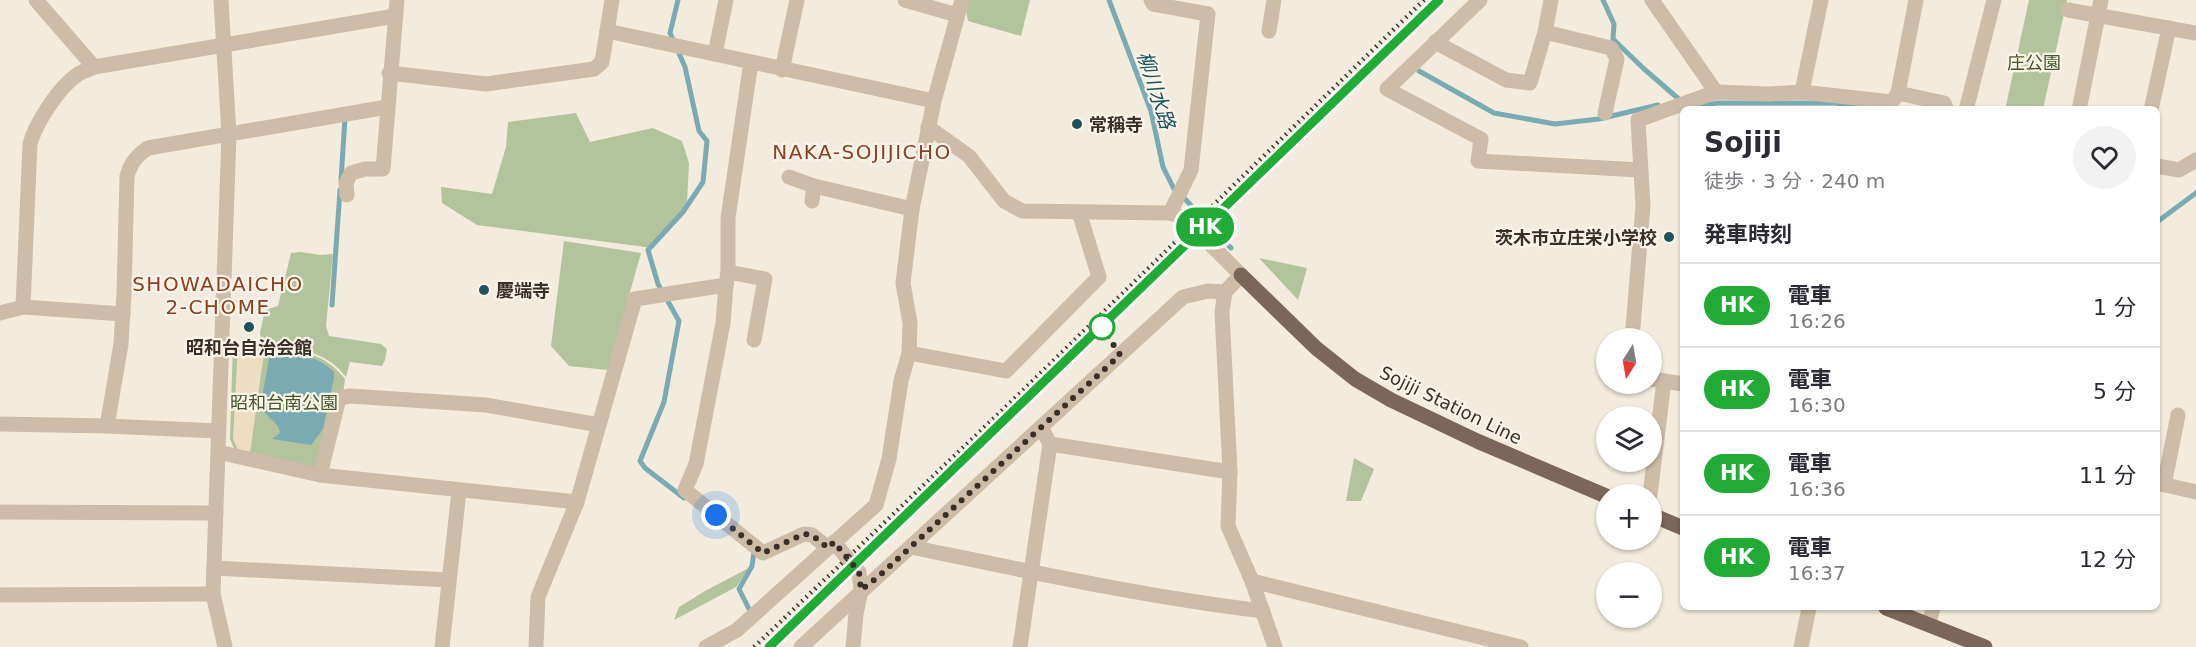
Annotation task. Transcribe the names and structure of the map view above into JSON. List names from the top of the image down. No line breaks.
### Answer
{"streets":{"main road":["Sojiji Station Line"]},"districts":["NAKA-SOJIJICHO","SHOWADAICHO 2-CHOME"],"water":["柳川水路"],"parks":["庄公園","昭和台南公園"],"places":["常稱寺","茨木市立庄栄小学校","慶端寺","昭和台自治会館"],"north":"bottom","page":{"on_map":"HK","heading":[["Sojiji","徒歩 · 3 分 · 240 m"],"発車時刻"],"list":[{"mark":"HK","name":"電車","note":"16:26","value":"1 分"},{"mark":"HK","name":"電車","note":"16:30","value":"5 分"},{"mark":"HK","name":"電車","note":"16:36","value":"11 分"},{"mark":"HK","name":"電車","note":"16:37","value":"12 分"}],"map_buttons":["+","−"]}}
